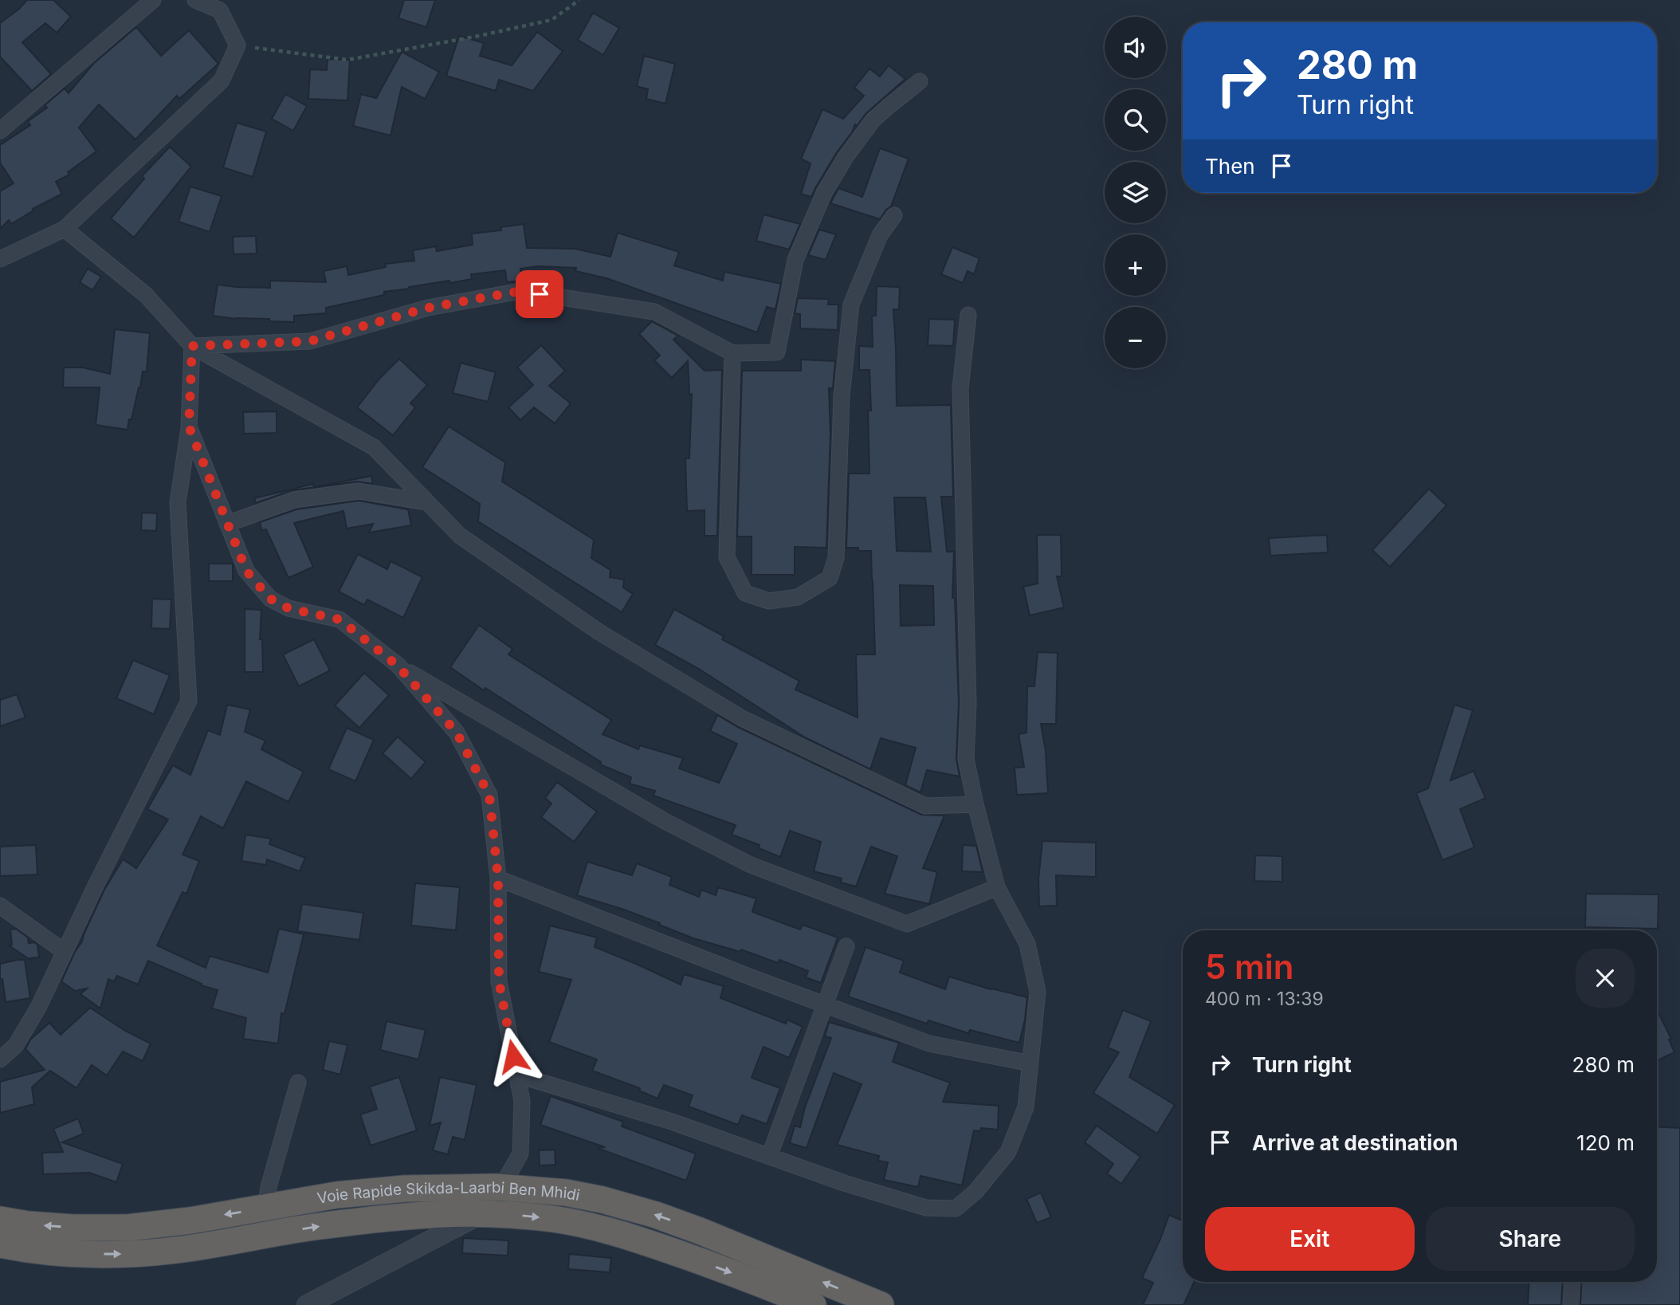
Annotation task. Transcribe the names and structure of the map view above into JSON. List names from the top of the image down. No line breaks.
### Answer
{"streets":{"highway":["Voie Rapide Skikda-Laarbi Ben Mhidi"]},"page":{"map_buttons":["+","−"],"turn":["280 m","Turn right"],"then":"Then","heading":["5 min","400 m · 13:39"],"list":[{"name":"Turn right","value":"280 m"},{"name":"Arrive at destination","value":"120 m"}],"buttons":["Exit","Share"]}}
